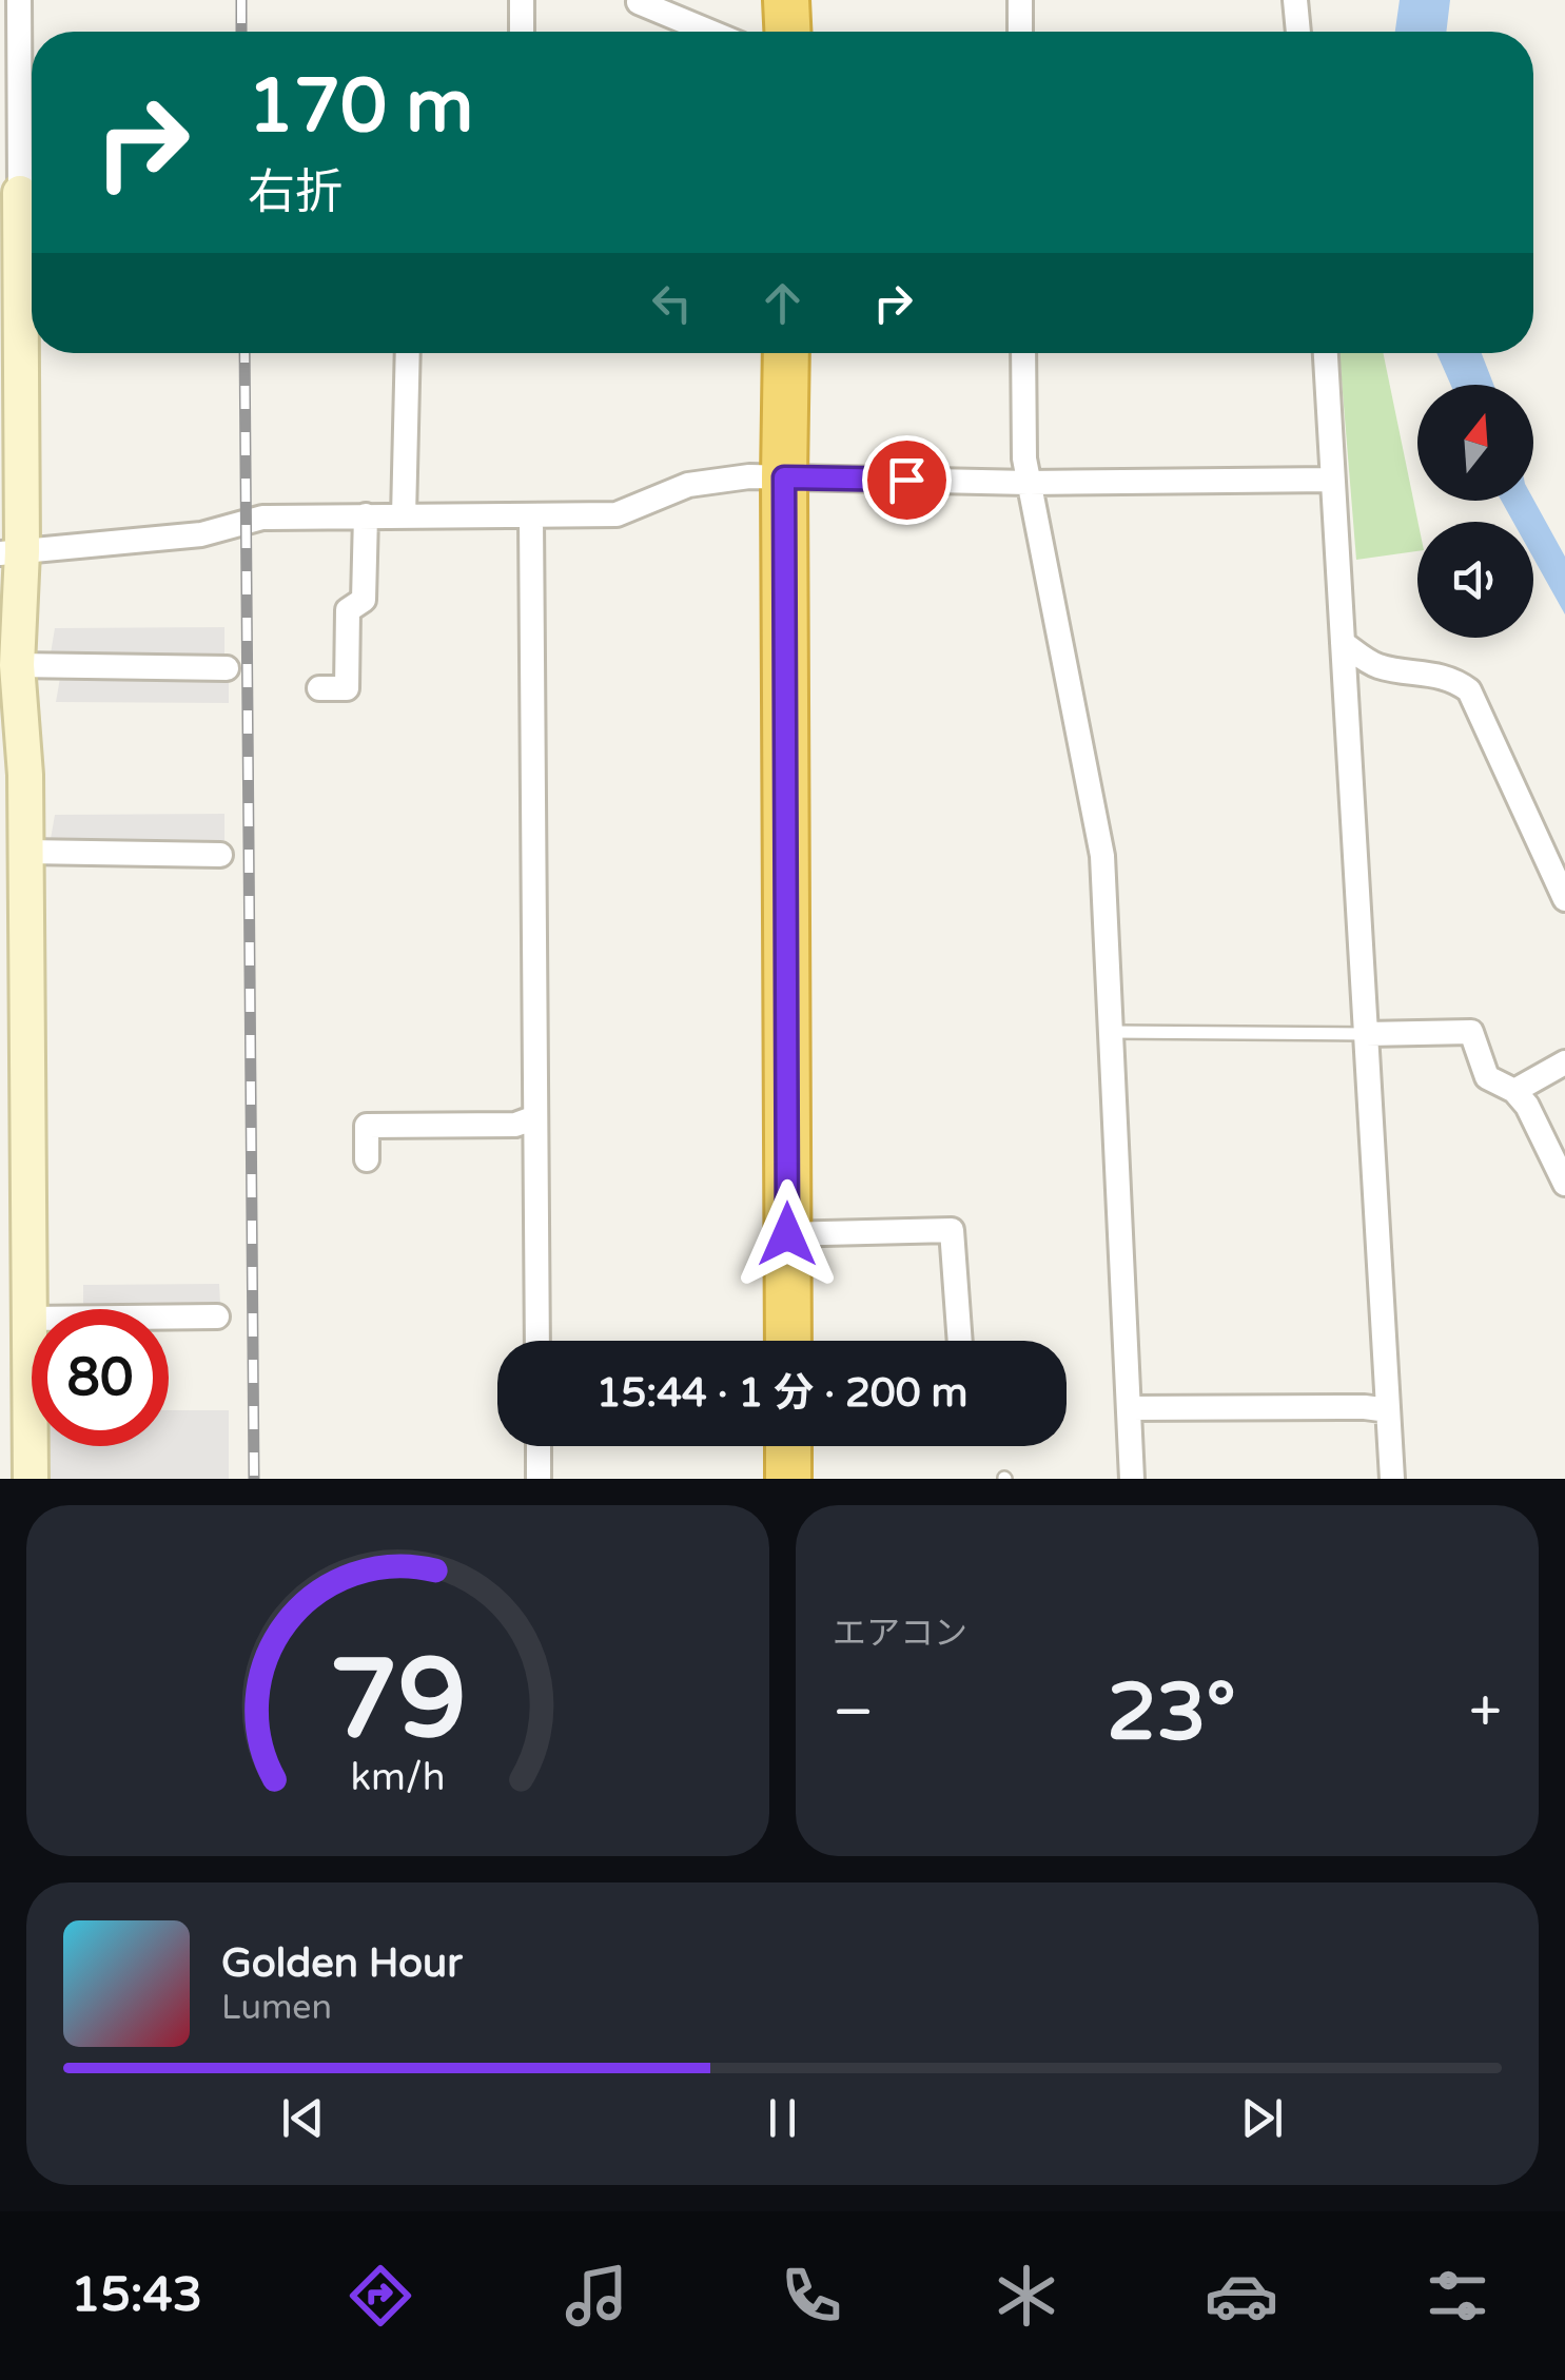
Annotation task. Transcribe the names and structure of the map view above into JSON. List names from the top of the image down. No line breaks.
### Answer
{"north":"top","page":{"turn":["170 m","右折"],"limit":"80","trip":"15:44 · 1 分 · 200 m","tile":"エアコン","heat":["−","23°","+"],"song":["Golden Hour","Lumen"],"tabs":"15:43","gauge":["79","km/h"]}}
